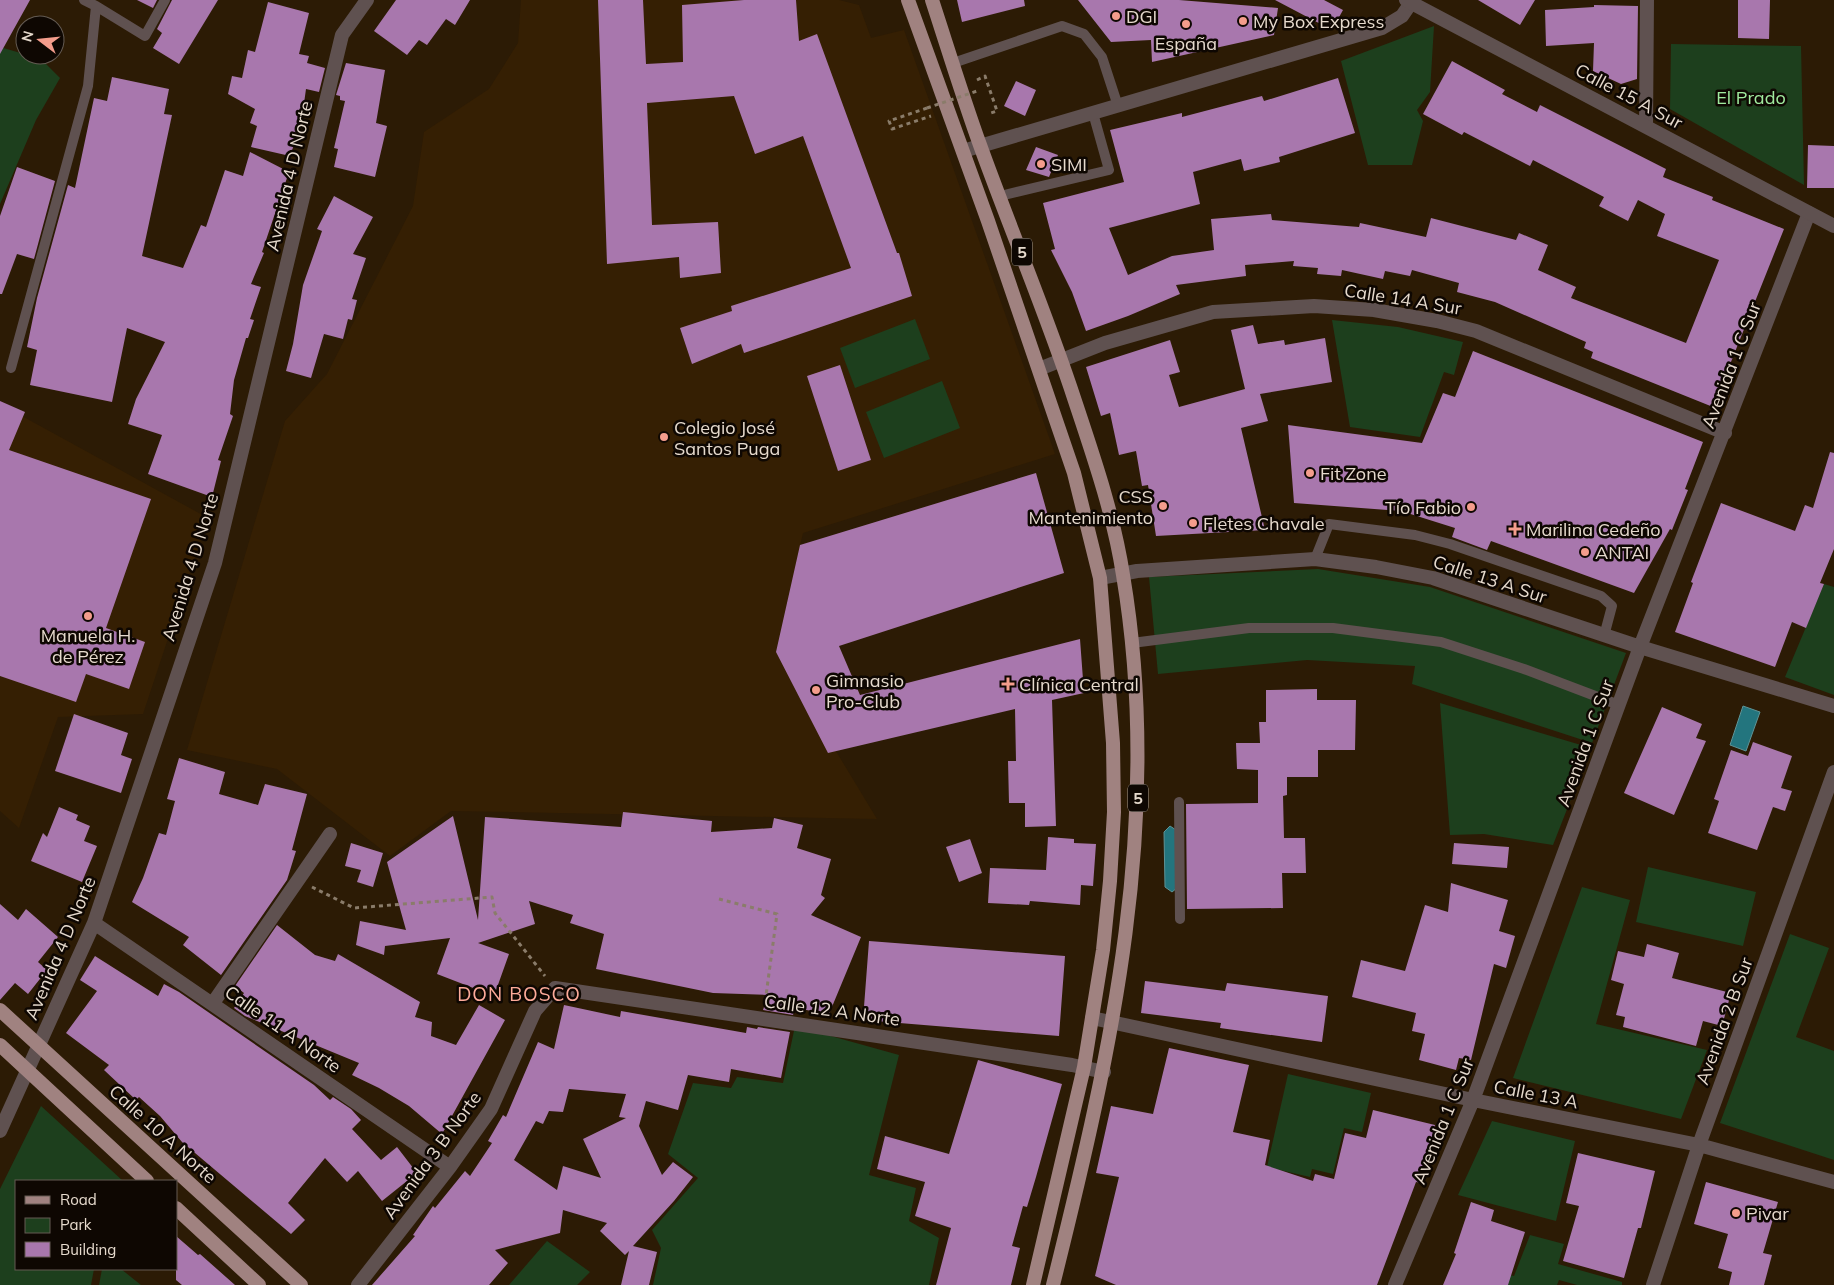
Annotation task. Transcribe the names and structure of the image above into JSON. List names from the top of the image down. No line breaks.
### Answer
{"streets":{"main road":["5","Calle 10 A Norte"],"street":["Calle 15 A Sur","Avenida 4 D Norte","Calle 14 A Sur","Avenida 1 C Sur","Calle 13 A Sur","Calle 12 A Norte","Avenida 2 B Sur","Calle 11 A Norte","Calle 13 A","Avenida 3 B Norte"]},"crossings":[["Calle 15 A Sur","Avenida 1 C Sur"],["Avenida 4 D Norte","Calle 11 A Norte"],["Avenida 4 D Norte","Calle 10 A Norte"],["5","Calle 14 A Sur"],["5","Calle 13 A Sur"],["5","Calle 12 A Norte"],["5","Calle 13 A"],["Calle 14 A Sur","Avenida 1 C Sur"],["Avenida 1 C Sur","Calle 13 A Sur"],["Avenida 1 C Sur","Calle 13 A"],["Calle 12 A Norte","Avenida 3 B Norte"],["Avenida 2 B Sur","Calle 13 A"],["Calle 11 A Norte","Avenida 3 B Norte"]],"districts":["DON BOSCO"],"parks":["El Prado"],"places":{"other":["DGI","My Box Express","España","SIMI","Colegio José Santos Puga","Fit Zone","CSS Mantenimiento","Tío Fabio","Fletes Chavale","ANTAI","Manuela H. de Pérez","Gimnasio Pro-Club","Pivar"],"health":["Marilina Cedeño","Clínica Central"]},"legend":["Road","Park","Building"],"north":"left"}
